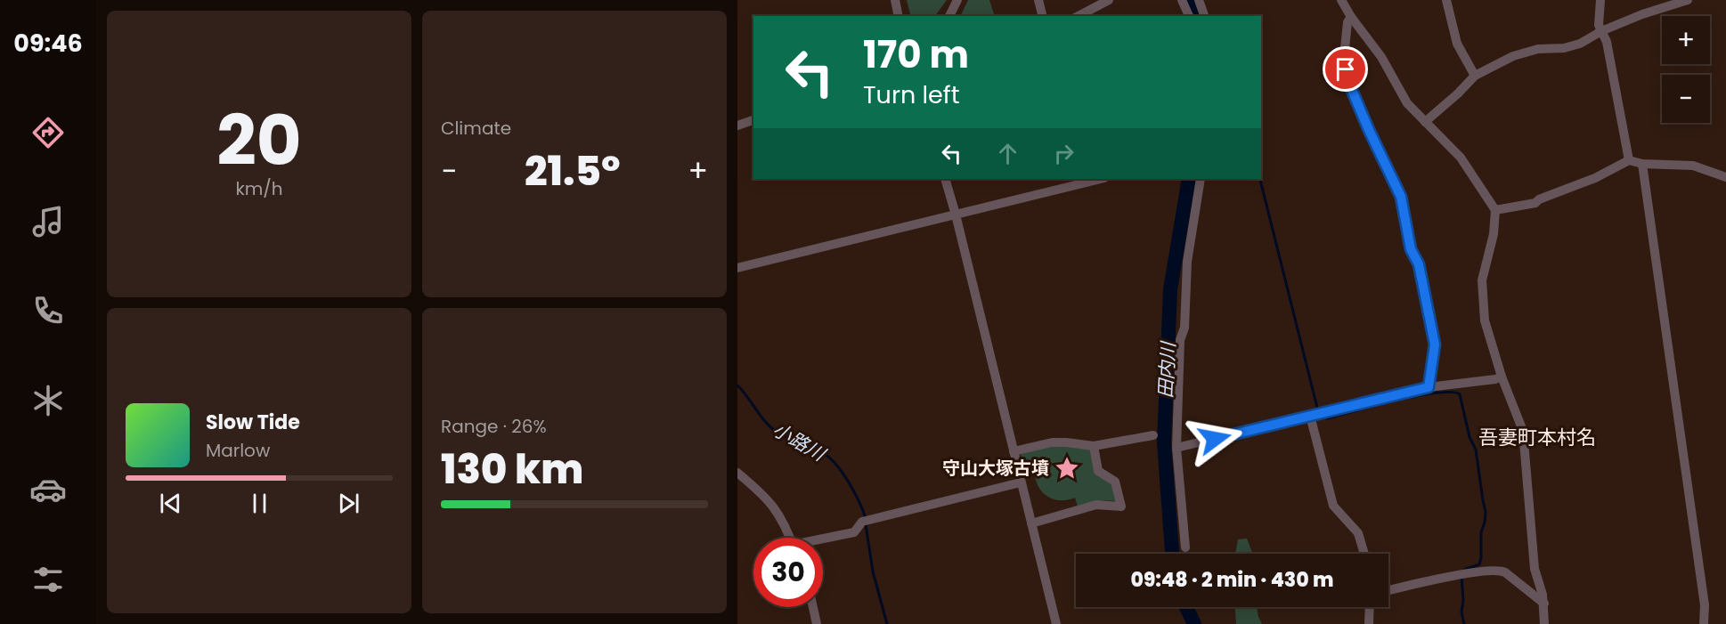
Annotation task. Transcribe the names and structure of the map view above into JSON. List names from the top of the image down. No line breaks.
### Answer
{"districts":["吾妻町本村名"],"water":["田内川","小路川"],"places":{"place":["守山大塚古墳"]},"page":{"tabs":"09:46","tile":[["20","km/h"],"Climate",["Range · 26%","130 km"]],"map_buttons":["+","−"],"turn":["170 m","Turn left"],"heat":["−","21.5°","+"],"song":["Slow Tide","Marlow"],"limit":"30","trip":"09:48 · 2 min · 430 m"}}
